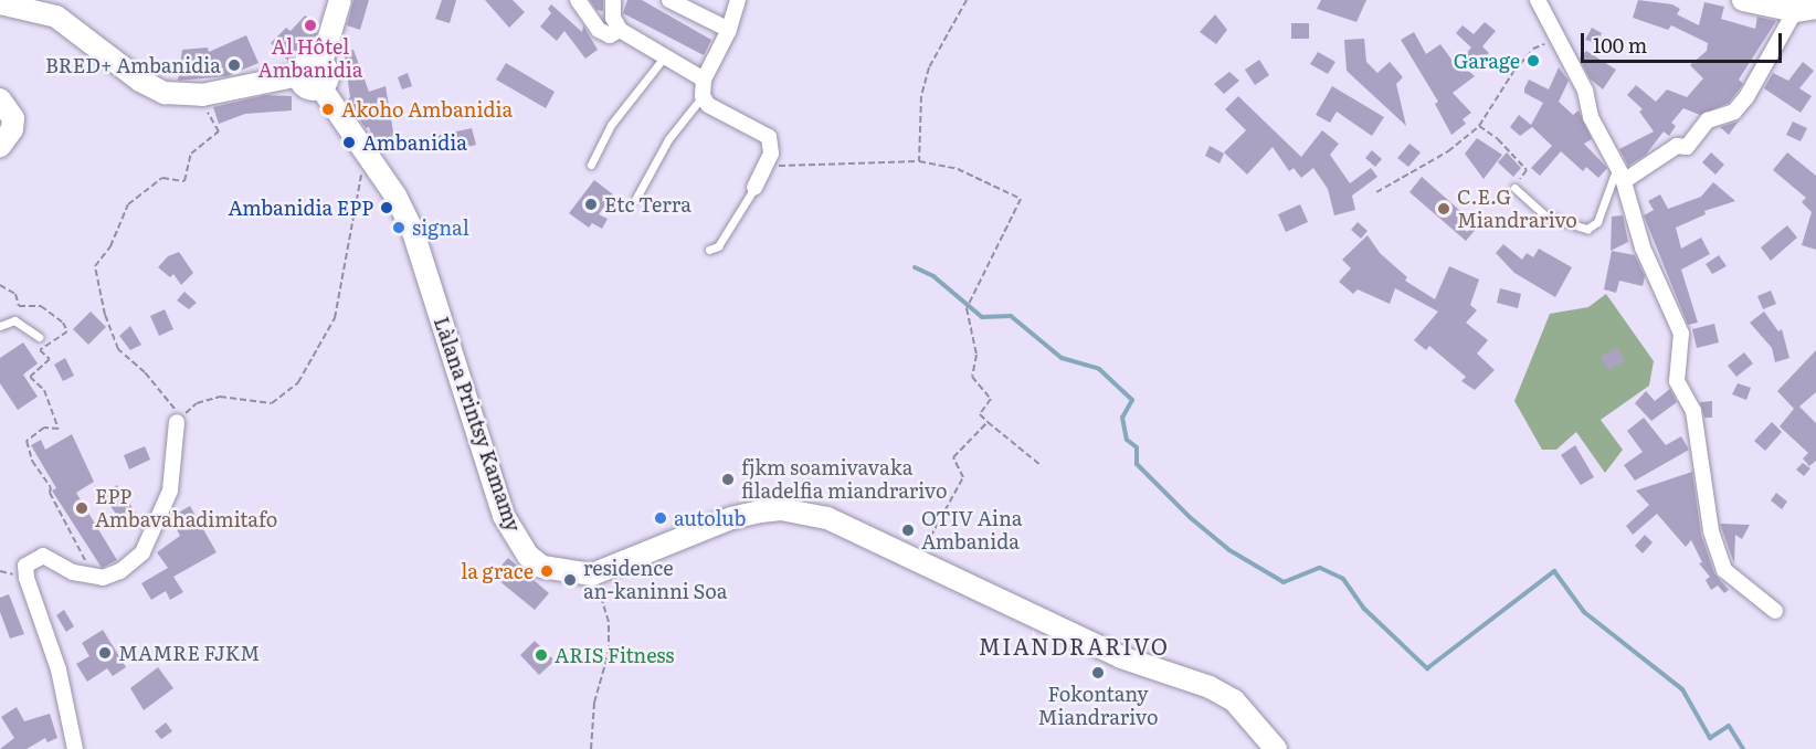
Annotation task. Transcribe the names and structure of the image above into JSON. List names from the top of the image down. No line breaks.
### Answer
{"streets":{"street":["Làlana Printsy Kamamy"]},"districts":["MIANDRARIVO"],"places":["Al Hôtel Ambanidia","Garage","BRED+ Ambanidia","Akoho Ambanidia","Ambanidia","Etc Terra","Ambanidia EPP","C.E.G Miandrarivo","signal","fjkm soamivavaka filadelfia miandrarivo","EPP Ambavahadimitafo","autolub","OTIV Aina Ambanida","la grace","residence an-kaninni Soa","MAMRE FJKM","ARIS Fitness","Fokontany Miandrarivo"],"scale_bar":"100 m"}
